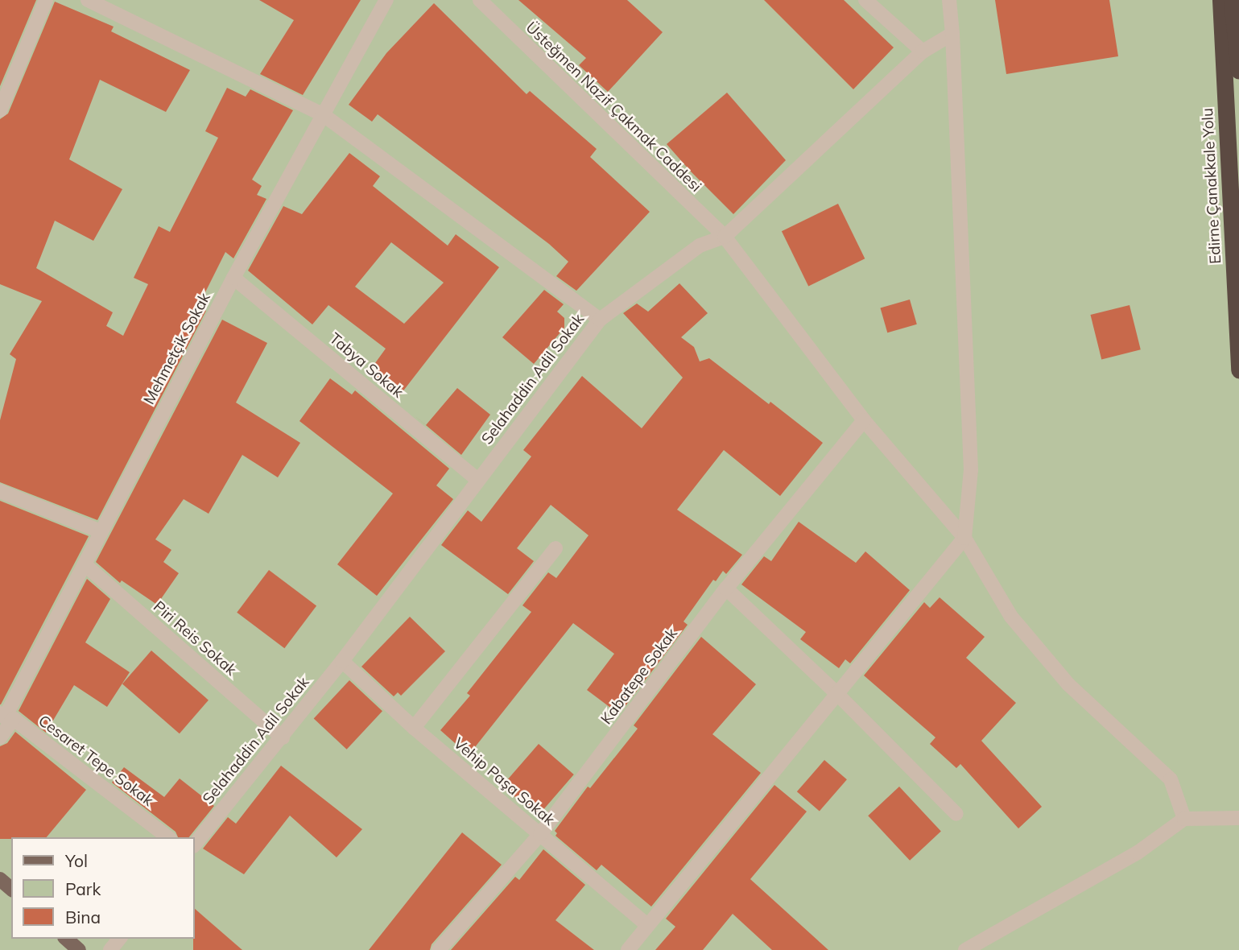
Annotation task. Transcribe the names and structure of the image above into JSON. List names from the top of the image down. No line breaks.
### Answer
{"streets":{"highway":["Edirne Çanakkale Yolu"],"street":["Üsteğmen Nazif Çakmak Caddesi","Mehmetçik Sokak","Tabya Sokak","Selahaddin Adil Sokak","Piri Reis Sokak","Kabatepe Sokak","Cesaret Tepe Sokak","Vehip Paşa Sokak"]},"crossings":[["Üsteğmen Nazif Çakmak Caddesi","Selahaddin Adil Sokak"],["Üsteğmen Nazif Çakmak Caddesi","Kabatepe Sokak"],["Mehmetçik Sokak","Tabya Sokak"],["Mehmetçik Sokak","Piri Reis Sokak"],["Mehmetçik Sokak","Cesaret Tepe Sokak"],["Tabya Sokak","Selahaddin Adil Sokak"],["Selahaddin Adil Sokak","Piri Reis Sokak"],["Selahaddin Adil Sokak","Vehip Paşa Sokak"],["Kabatepe Sokak","Vehip Paşa Sokak"]],"legend":["Yol","Park","Bina"]}
